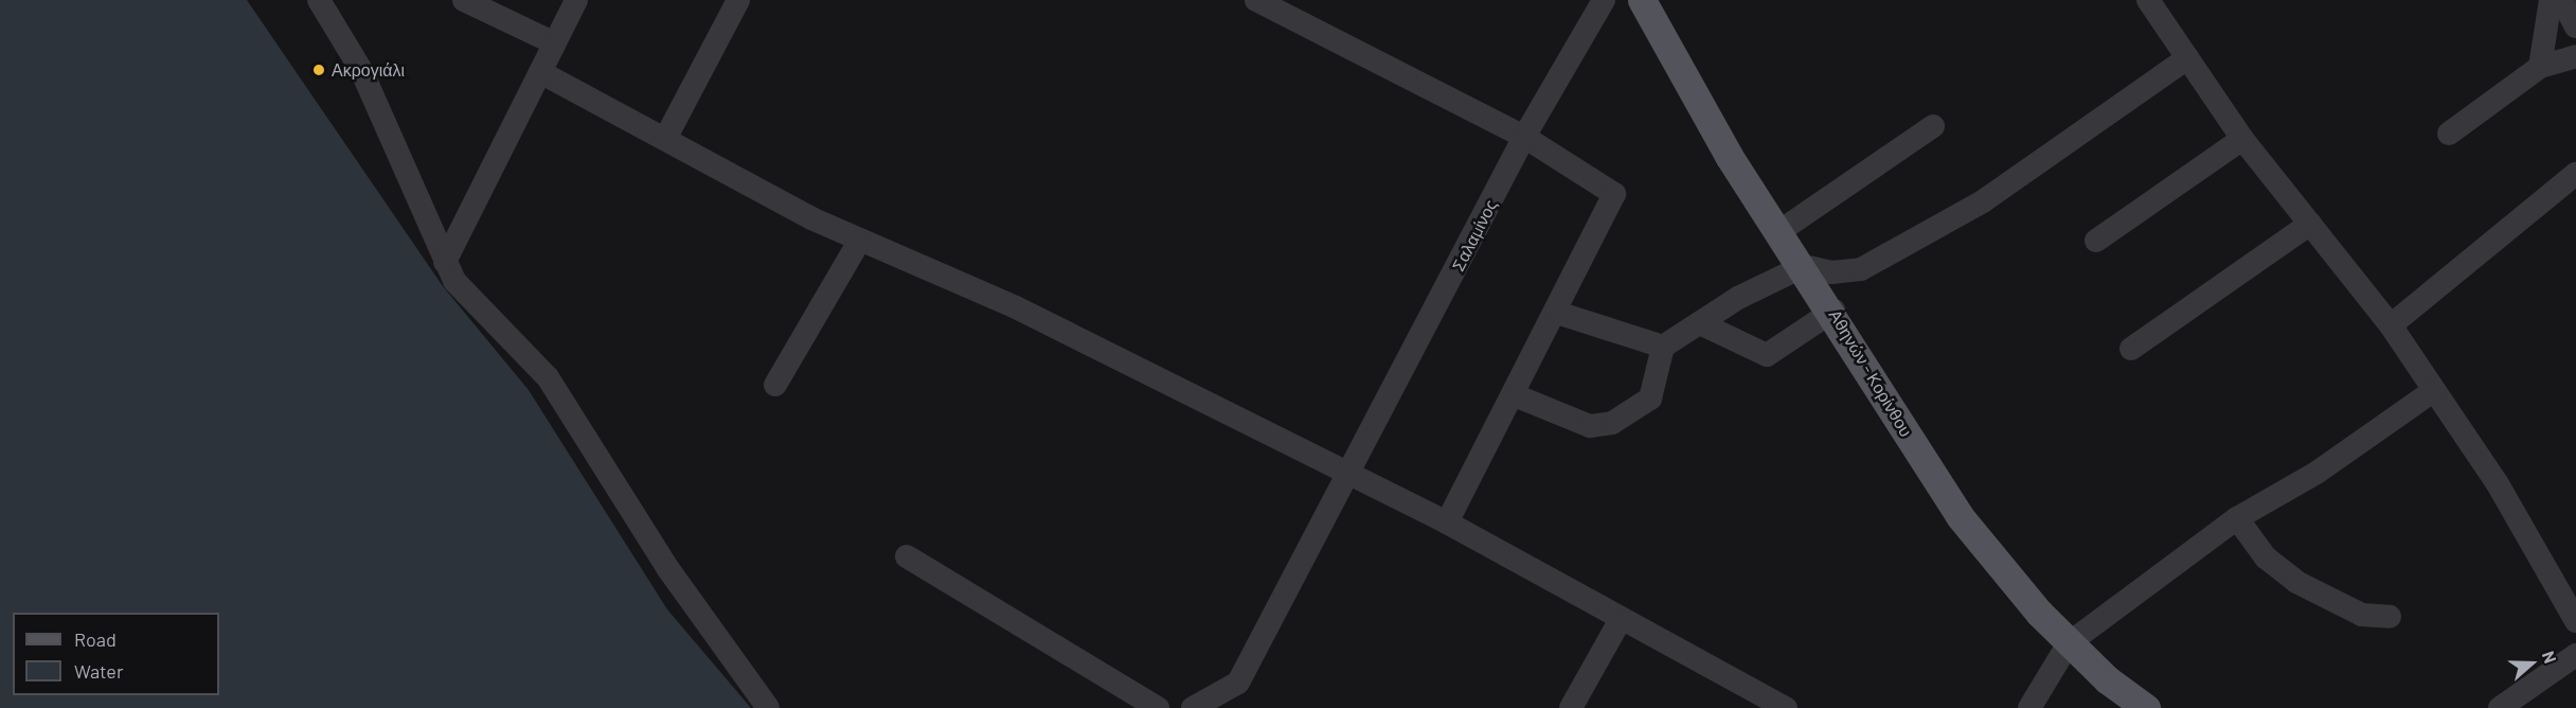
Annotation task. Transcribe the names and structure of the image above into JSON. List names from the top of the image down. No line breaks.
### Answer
{"streets":{"main road":["Αθηνών - Κορίνθου"],"street":["Σαλαμίνος"]},"places":["Ακρογιάλι"],"legend":["Road","Water"],"north":"right"}
